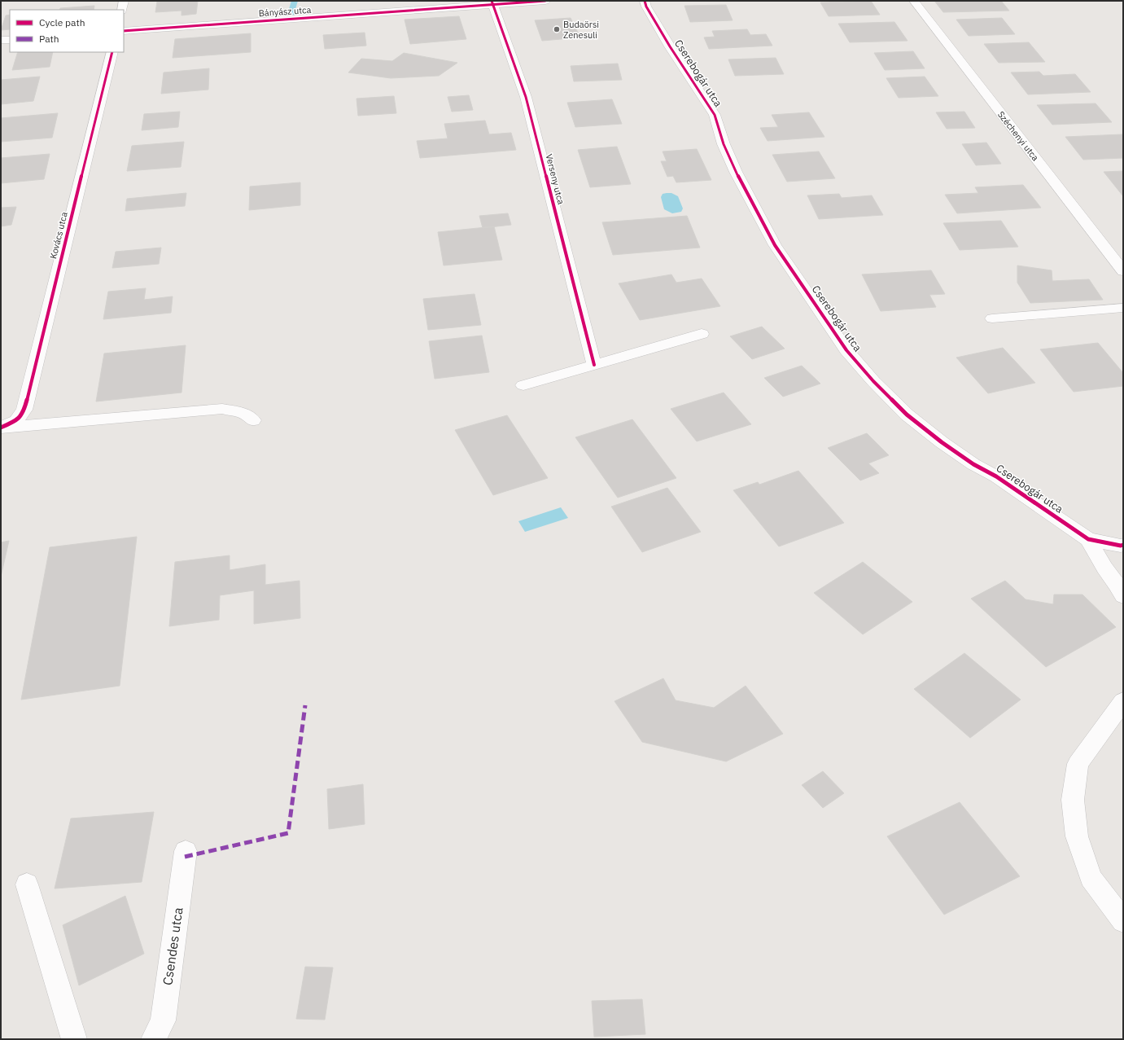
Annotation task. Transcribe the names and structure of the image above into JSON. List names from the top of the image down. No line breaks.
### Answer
{"streets":{"street":["Bányász utca","Cserebogár utca","Széchenyi utca","Verseny utca","Kovács utca","Csendes utca"]},"crossings":[["Bányász utca","Verseny utca"]],"places":["Budaörsi Zenesuli"],"legend":["Cycle path","Path"]}
